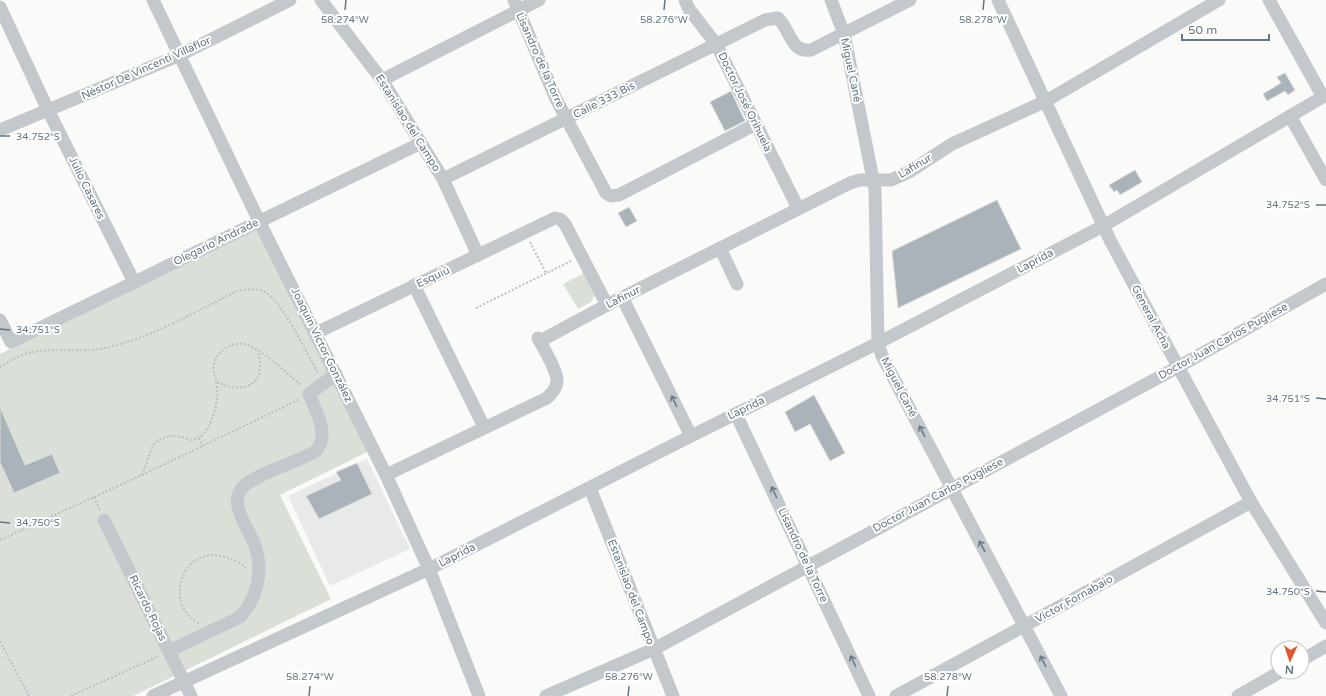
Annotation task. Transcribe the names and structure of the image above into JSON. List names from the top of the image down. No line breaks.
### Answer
{"streets":{"street":["Lisandro de la Torre","Néstor De Vincenti Villaflor","Miguel Cané","Calle 333 Bis","Doctor José Orihuela","Estanislao del Campo","Lafinur","Julio Casares","Olegario Andrade","Laprida","Esquiú","General Acha","Doctor Juan Carlos Pugliese","Joaquín Víctor González","Víctor Fornabaio","Ricardo Rojas"]},"crossings":[["Lisandro de la Torre","Calle 333 Bis"],["Lisandro de la Torre","Doctor José Orihuela"],["Lisandro de la Torre","Laprida"],["Lisandro de la Torre","Doctor Juan Carlos Pugliese"],["Néstor De Vincenti Villaflor","Julio Casares"],["Néstor De Vincenti Villaflor","Joaquín Víctor González"],["Miguel Cané","Calle 333 Bis"],["Miguel Cané","Lafinur"],["Miguel Cané","Laprida"],["Miguel Cané","Doctor Juan Carlos Pugliese"],["Miguel Cané","Víctor Fornabaio"],["Calle 333 Bis","Doctor José Orihuela"],["Calle 333 Bis","Estanislao del Campo"],["Doctor José Orihuela","Lafinur"],["Estanislao del Campo","Olegario Andrade"],["Estanislao del Campo","Laprida"],["Estanislao del Campo","Esquiú"],["Estanislao del Campo","Doctor Juan Carlos Pugliese"],["Lafinur","General Acha"],["Julio Casares","Olegario Andrade"],["Olegario Andrade","Joaquín Víctor González"],["Laprida","General Acha"],["Laprida","Joaquín Víctor González"],["Laprida","Ricardo Rojas"],["Esquiú","Joaquín Víctor González"],["General Acha","Doctor Juan Carlos Pugliese"],["General Acha","Víctor Fornabaio"]],"one_way":["Lisandro de la Torre","Miguel Cané"],"scale_bar":"50 m","north":"bottom","coordinates":["58.274°W","58.276°W","58.278°W","34.752°S","34.751°S","34.750°S"]}
